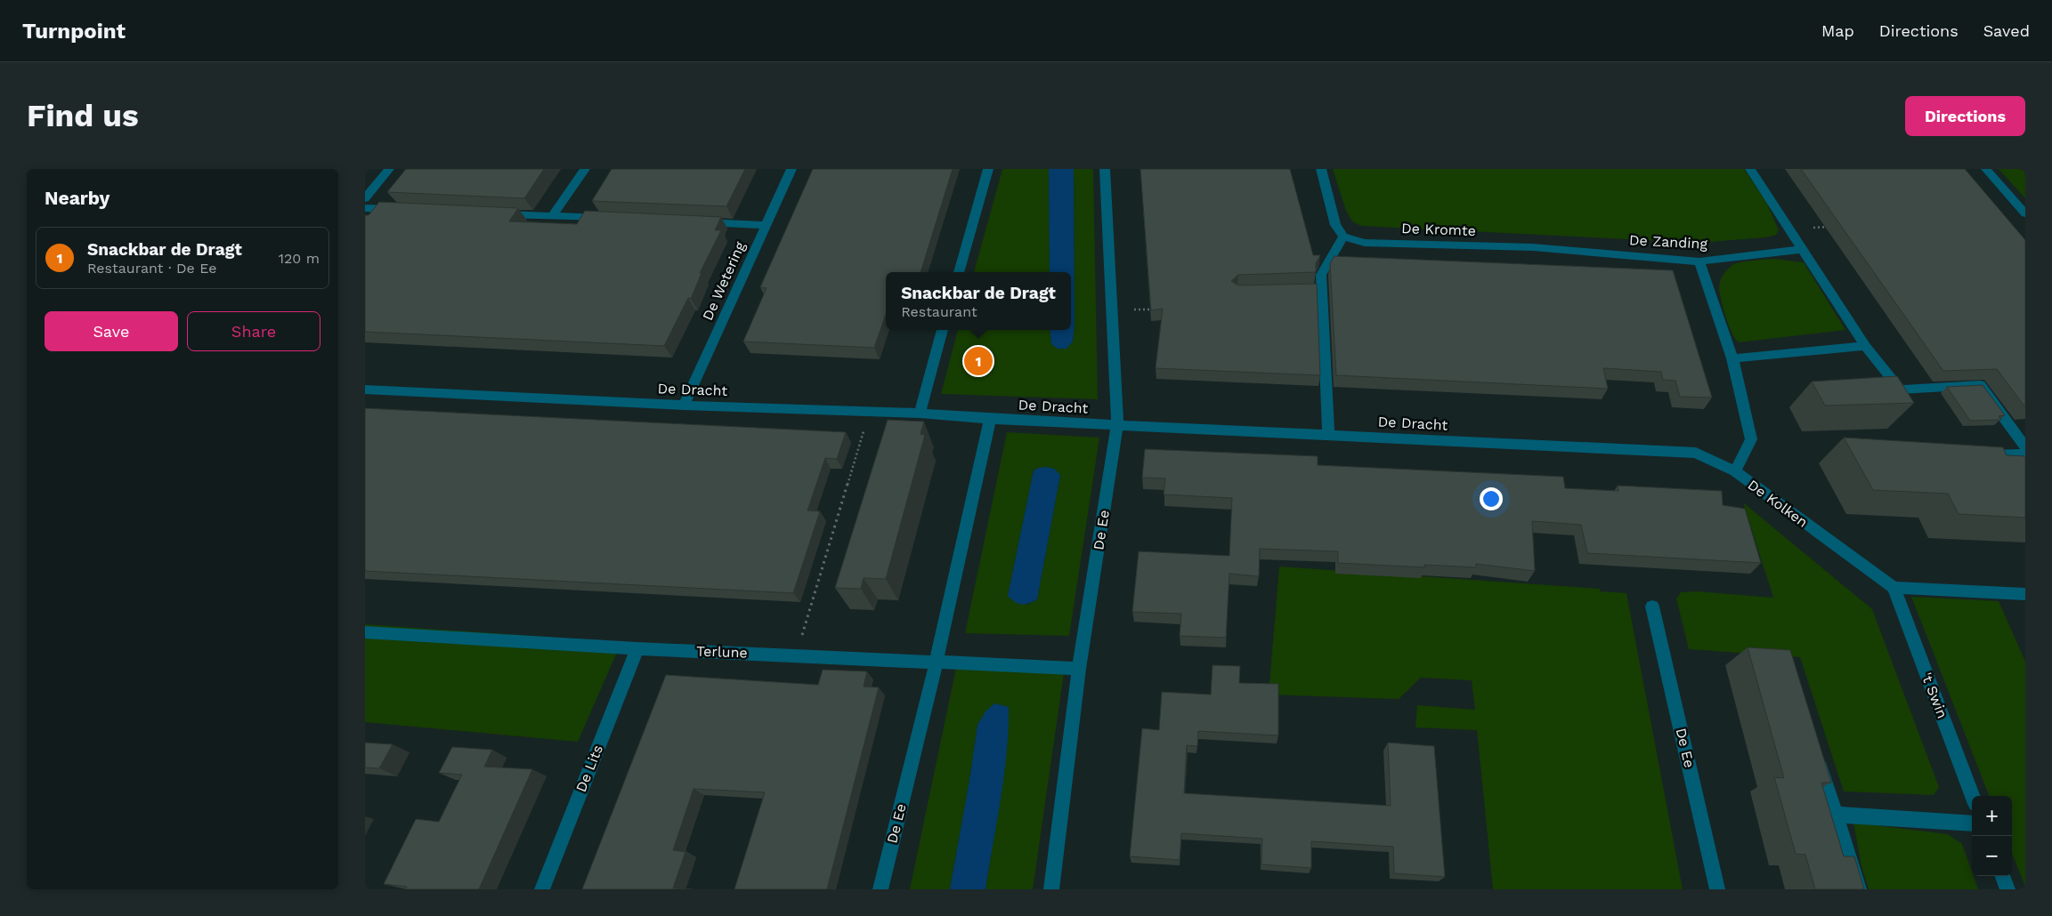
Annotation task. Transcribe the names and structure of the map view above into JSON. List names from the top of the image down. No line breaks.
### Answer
{"streets":{"street":["De Kromte","De Zanding","De Wetering","De Dracht","De Kolken","De Ee","Terlune","'t Swin","De Lits"]},"crossings":[["De Kromte","De Zanding"],["De Zanding","De Kolken"],["De Wetering","De Dracht"],["De Dracht","De Kolken"],["De Dracht","De Ee"],["De Kolken","'t Swin"],["De Ee","Terlune"],["Terlune","De Lits"]],"page":{"header":"Turnpoint","nav":["Map","Directions","Saved"],"buttons":["Directions",["Save","Share"]],"title":"Find us","heading":"Nearby","list":[{"mark":"1","name":"Snackbar de Dragt","note":"Restaurant · De Ee","value":"120 m"}],"popup":["Snackbar de Dragt","Restaurant"],"pins":"1","map_buttons":["+","−"]}}
